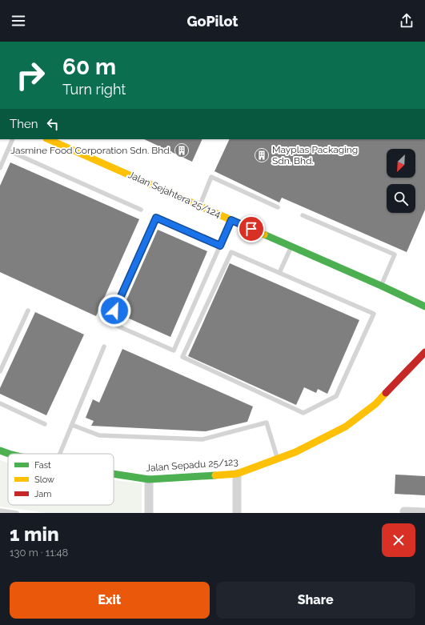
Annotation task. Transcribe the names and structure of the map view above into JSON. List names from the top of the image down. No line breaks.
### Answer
{"streets":{"street":["Jalan Sejahtera 25/124","Jalan Sepadu 25/123"]},"places":{"building":["Jasmine Food Corporation Sdn. Bhd.","Mayplas Packaging Sdn. Bhd."]},"legend":["Fast","Slow","Jam"],"north":"bottom left","page":{"header":"GoPilot","turn":["60 m","Turn right"],"then":"Then","heading":["1 min","130 m · 11:48"],"buttons":["Exit","Share"]}}
